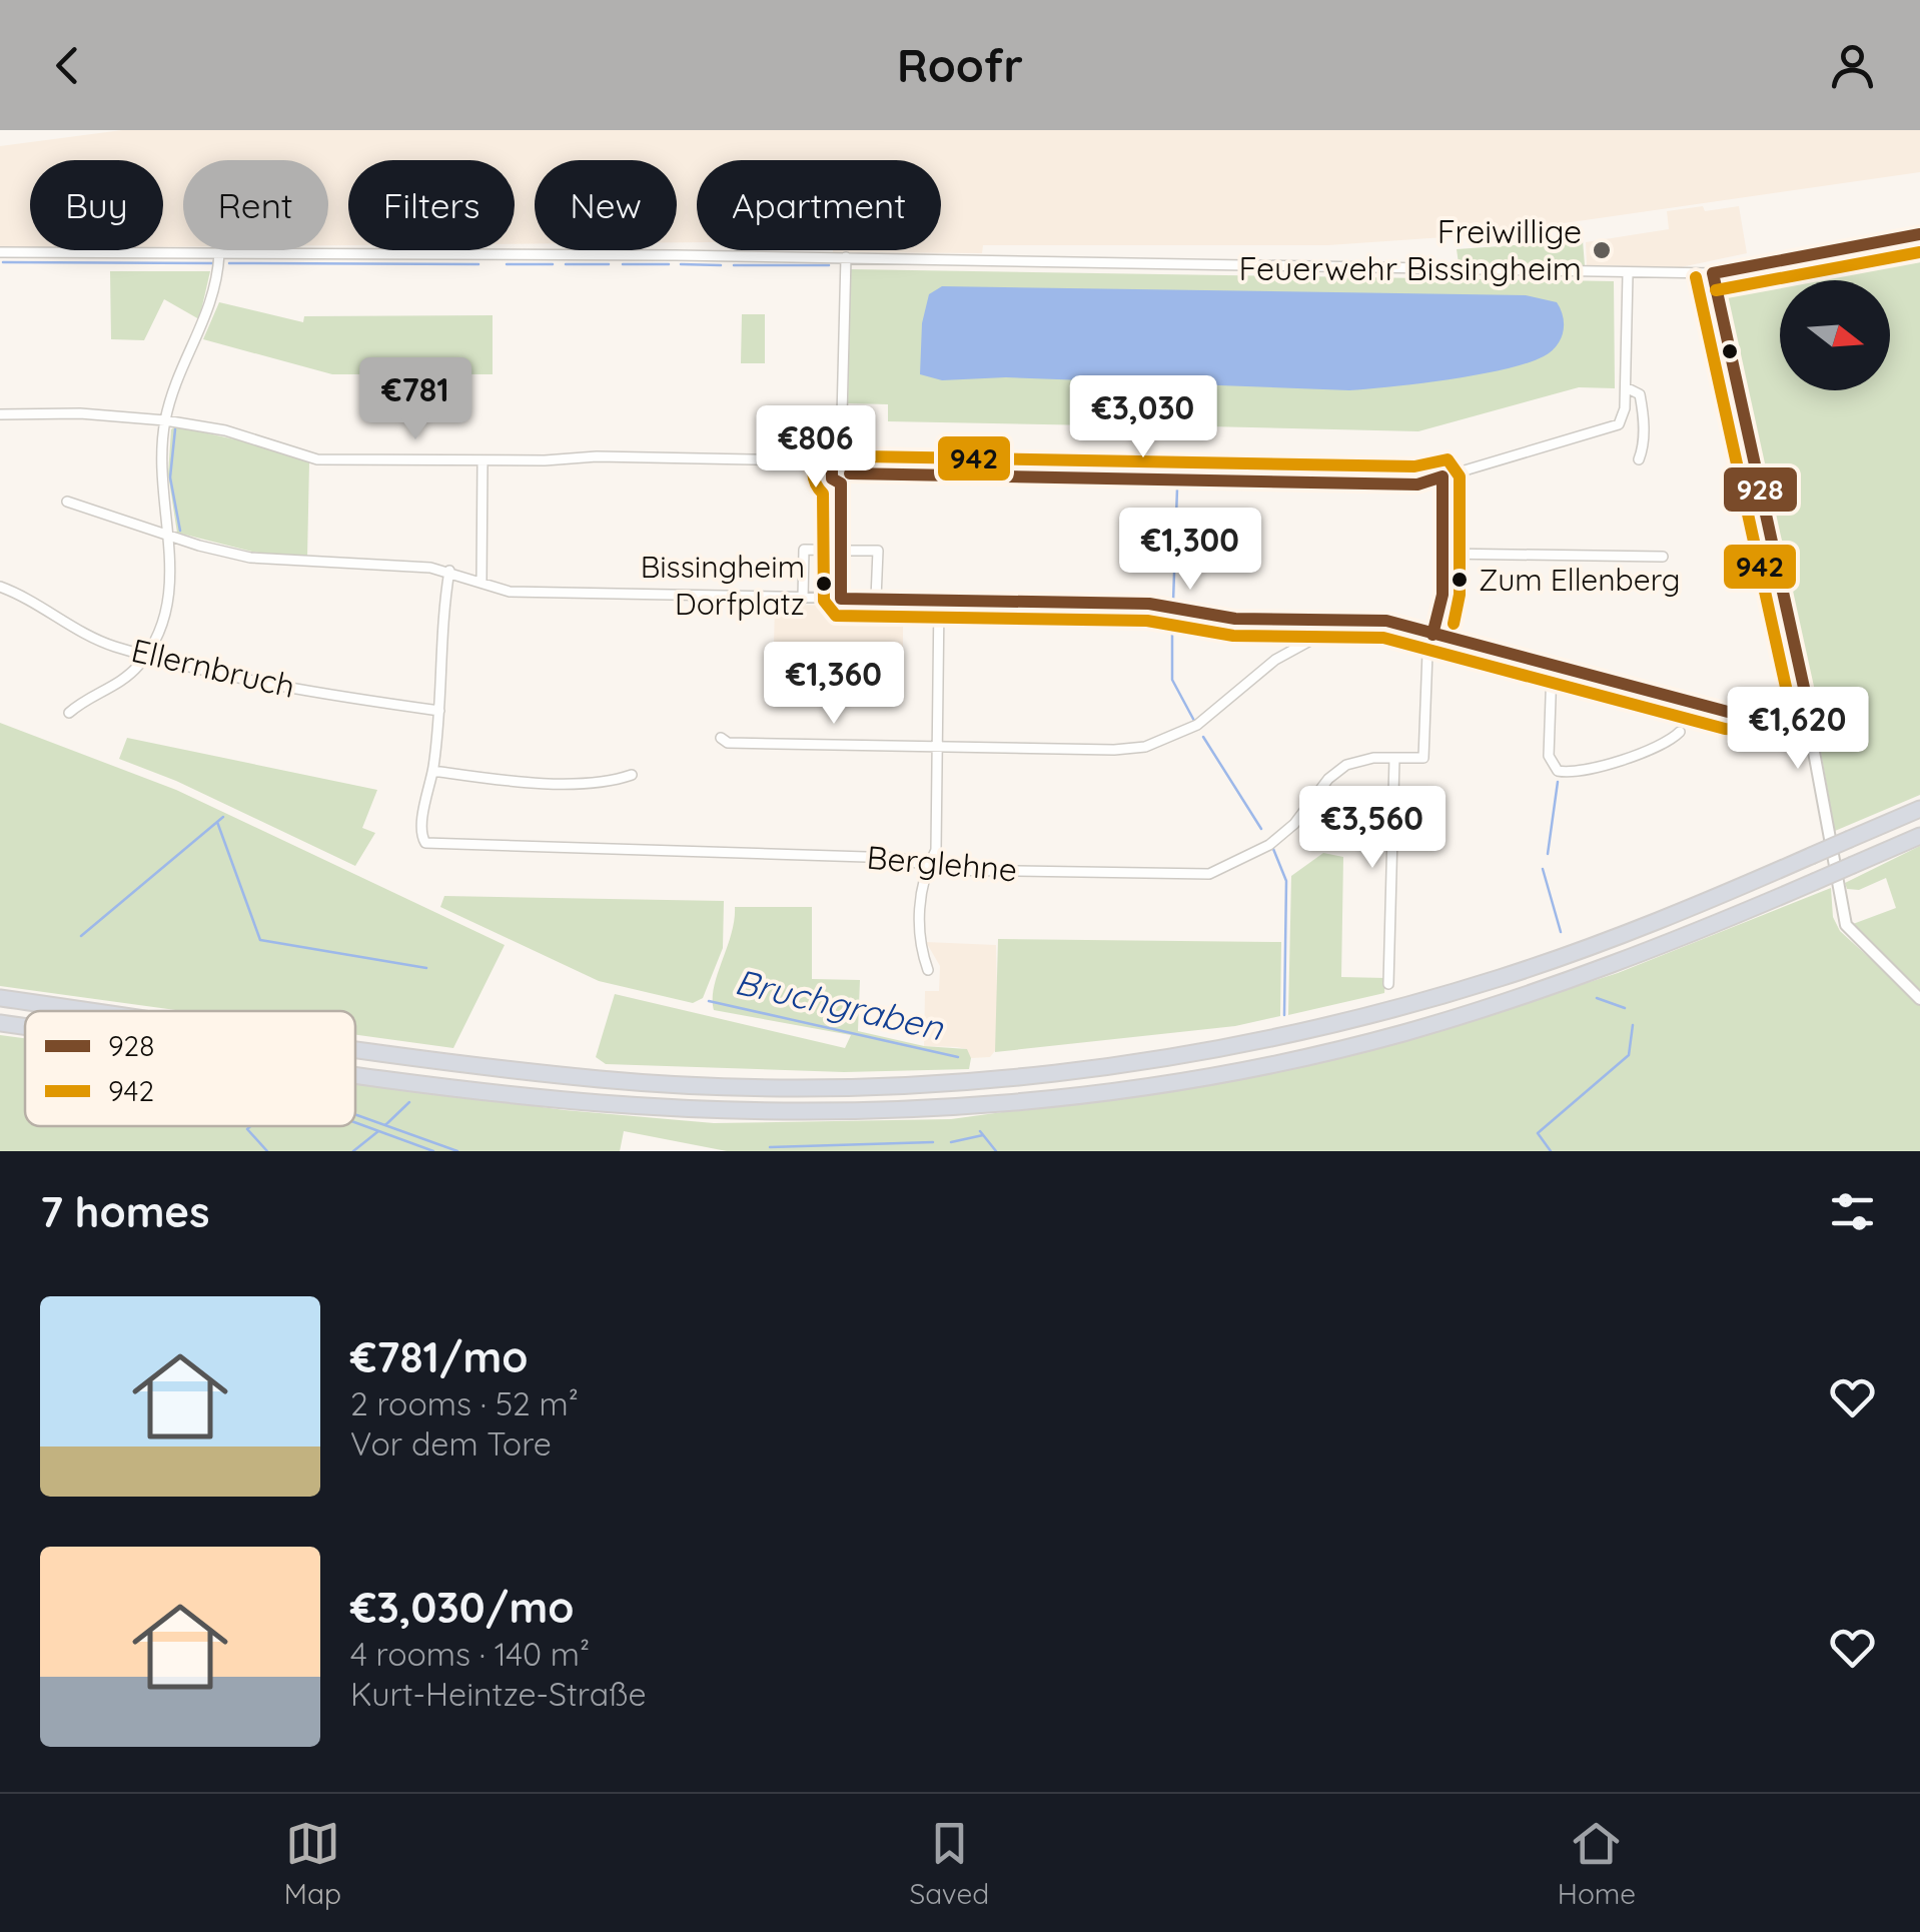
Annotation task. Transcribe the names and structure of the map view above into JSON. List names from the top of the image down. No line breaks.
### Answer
{"streets":{"street":["Ellernbruch","Berglehne"]},"water":["Bruchgraben"],"places":["Freiwillige Feuerwehr Bissingheim","Zum Ellenberg","Bissingheim Dorfplatz"],"lines":["transit line 928","transit line 942"],"legend":["928","942"],"north":"right","page":{"header":"Roofr","chip":["Buy","Rent","Filters","New","Apartment"],"price":["€781","€3,030","€806","€1,300","€1,360","€1,620","€3,560"],"heading":"7 homes","list":[{"name":"€781/mo","note":"2 rooms · 52 m² · Vor dem Tore"},{"name":"€3,030/mo","note":"4 rooms · 140 m² · Kurt-Heintze-Straße"}],"tabs":["Map","Saved","Home"]}}
